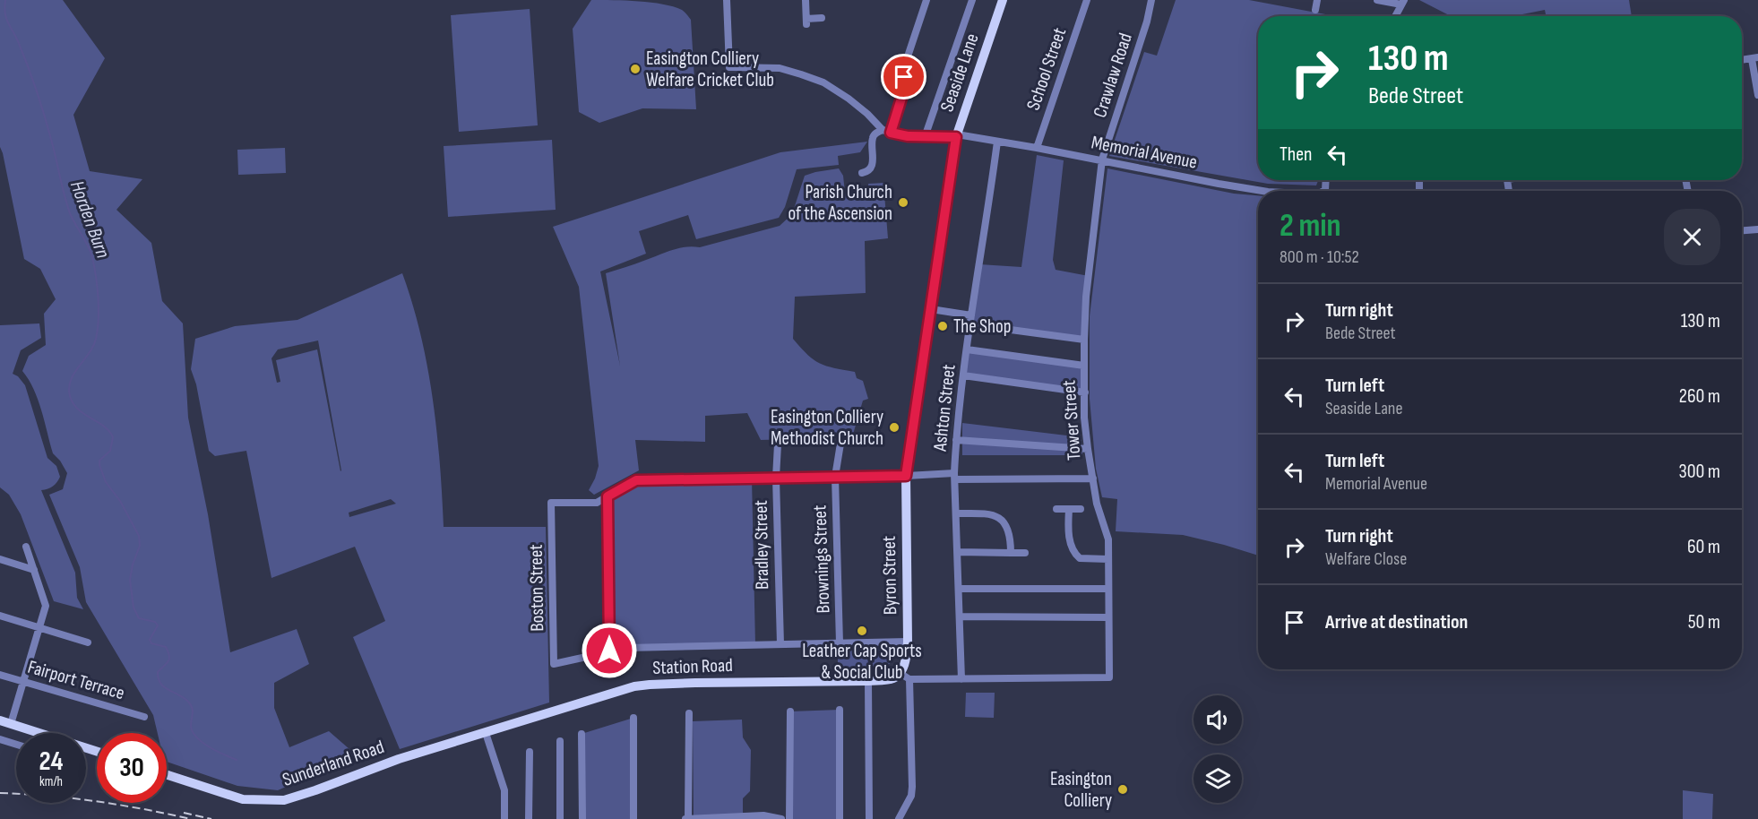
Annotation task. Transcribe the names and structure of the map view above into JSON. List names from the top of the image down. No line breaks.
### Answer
{"streets":{"main road":["Seaside Lane","Byron Street","Station Road","Sunderland Road"],"street":["School Street","Crawlaw Road","Memorial Avenue","Ashton Street","Tower Street","Bradley Street","Brownings Street","Boston Street","Fairport Terrace"]},"crossings":[["School Street","Memorial Avenue"],["Seaside Lane","Memorial Avenue"],["Seaside Lane","Byron Street"],["Crawlaw Road","Memorial Avenue"],["Crawlaw Road","Tower Street"],["Memorial Avenue","Ashton Street"],["Memorial Avenue","Tower Street"],["Ashton Street","Tower Street"],["Byron Street","Station Road"],["Station Road","Sunderland Road"]],"water":["Horden Burn"],"places":["Easington Colliery Welfare Cricket Club","Parish Church of the Ascension","The Shop","Easington Colliery Methodist Church","Leather Cap Sports & Social Club","Easington Colliery"],"page":{"turn":["130 m","Bede Street"],"then":"Then","heading":["2 min","800 m · 10:52"],"list":[{"name":"Turn right","note":"Bede Street","value":"130 m"},{"name":"Turn left","note":"Seaside Lane","value":"260 m"},{"name":"Turn left","note":"Memorial Avenue","value":"300 m"},{"name":"Turn right","note":"Welfare Close","value":"60 m"},{"name":"Arrive at destination","value":"50 m"}],"speed":"24 km/h","limit":"30"}}
